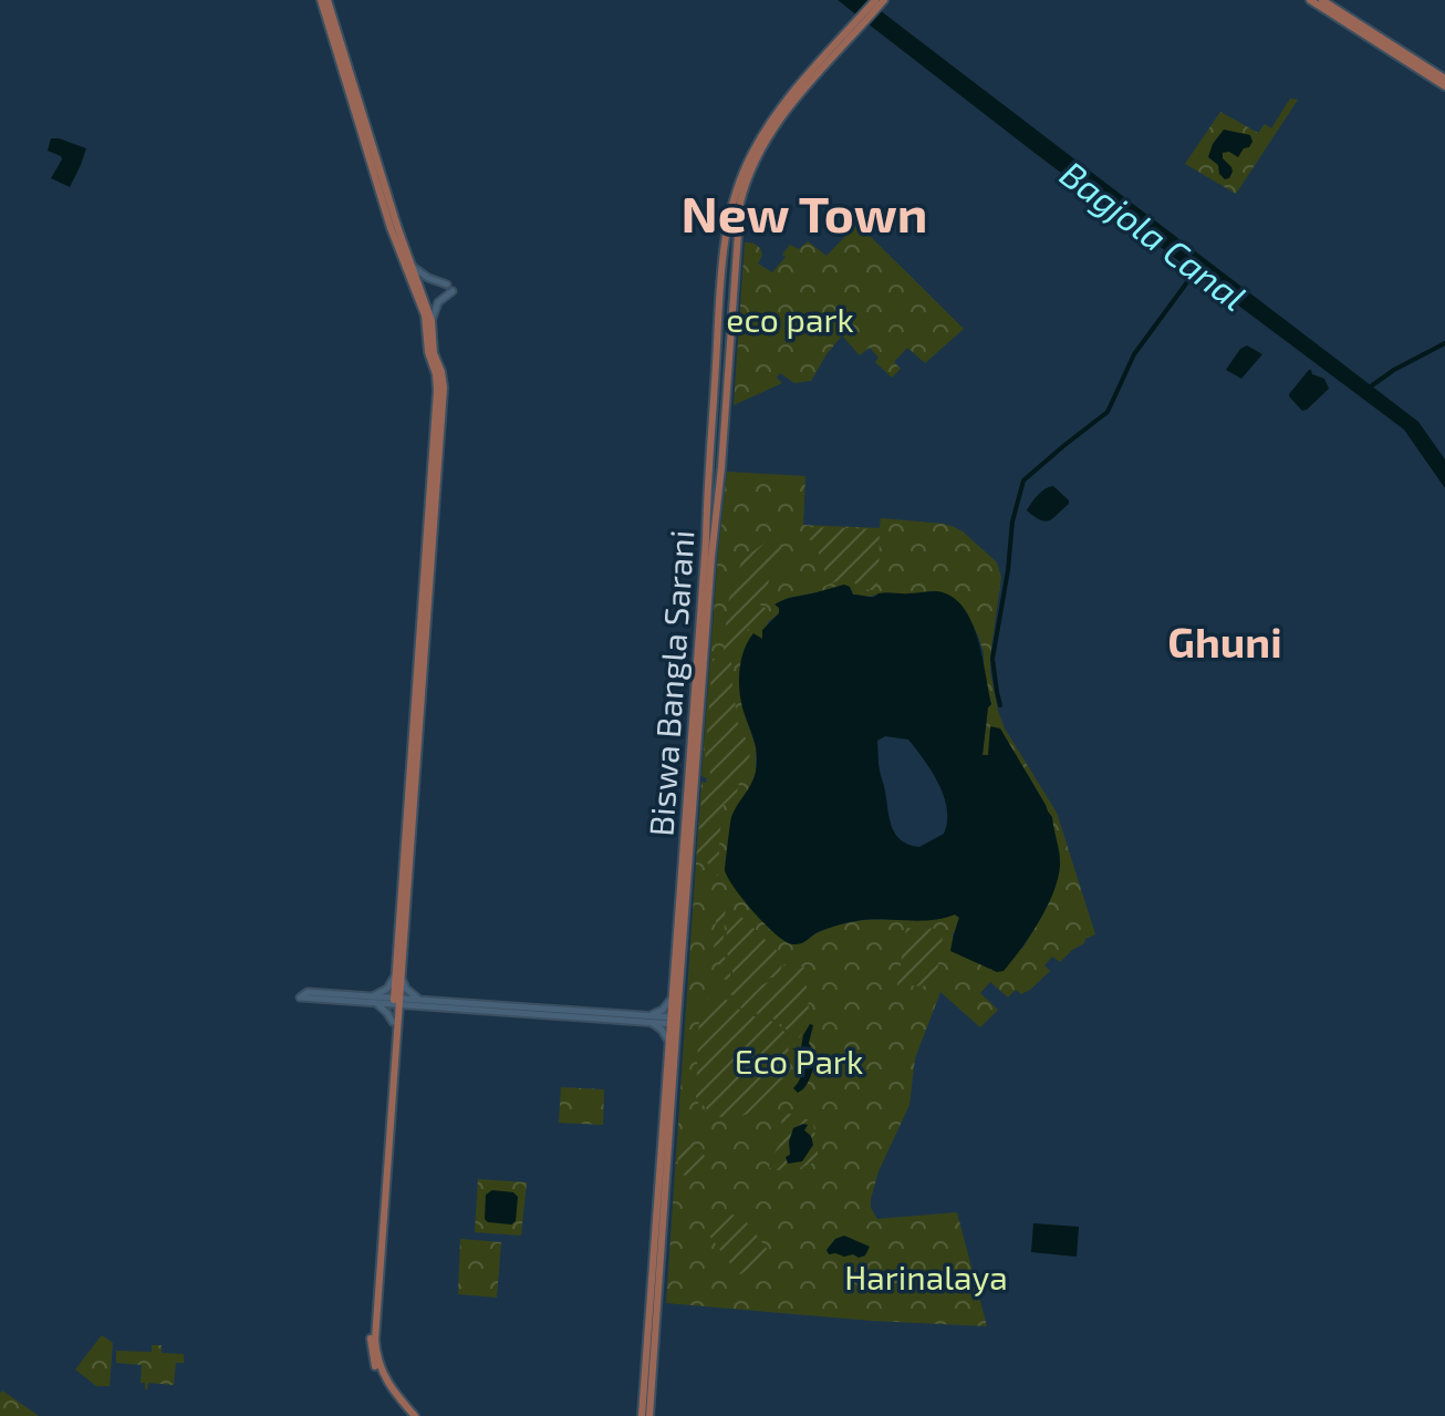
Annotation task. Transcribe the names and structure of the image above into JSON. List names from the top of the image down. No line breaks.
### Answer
{"streets":{"main road":["Biswa Bangla Sarani"]},"districts":["New Town","Ghuni"],"water":["Bagjola Canal"],"parks":["eco park","Eco Park","Harinalaya"]}
